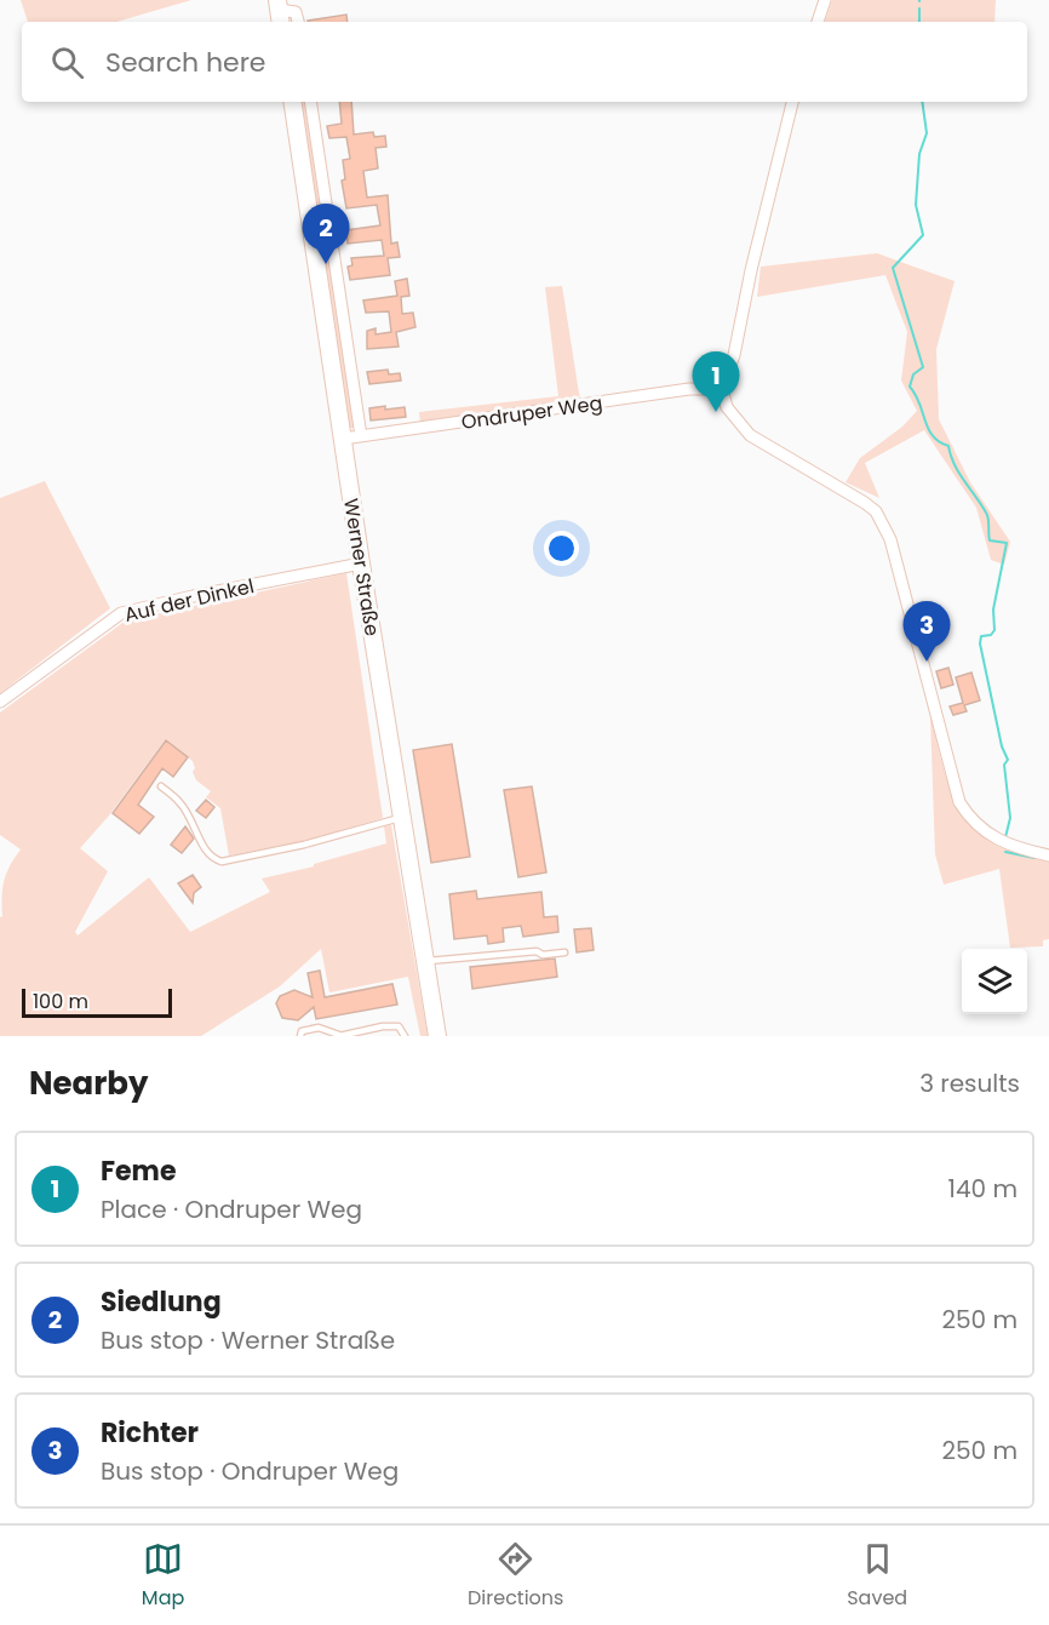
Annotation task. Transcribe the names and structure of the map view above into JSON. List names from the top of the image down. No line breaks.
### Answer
{"streets":{"main road":["Werner Straße"],"street":["Ondruper Weg","Auf der Dinkel"]},"crossings":[["Ondruper Weg","Werner Straße"],["Werner Straße","Auf der Dinkel"]],"scale_bar":"100 m","page":{"search":"Search here","pins":["2","1","3"],"scale":"100 m","heading":["Nearby","3 results"],"list":[{"mark":"1","name":"Feme","note":"Place · Ondruper Weg","value":"140 m"},{"mark":"2","name":"Siedlung","note":"Bus stop · Werner Straße","value":"250 m"},{"mark":"3","name":"Richter","note":"Bus stop · Ondruper Weg","value":"250 m"}],"nav":["Map","Directions","Saved"]}}
